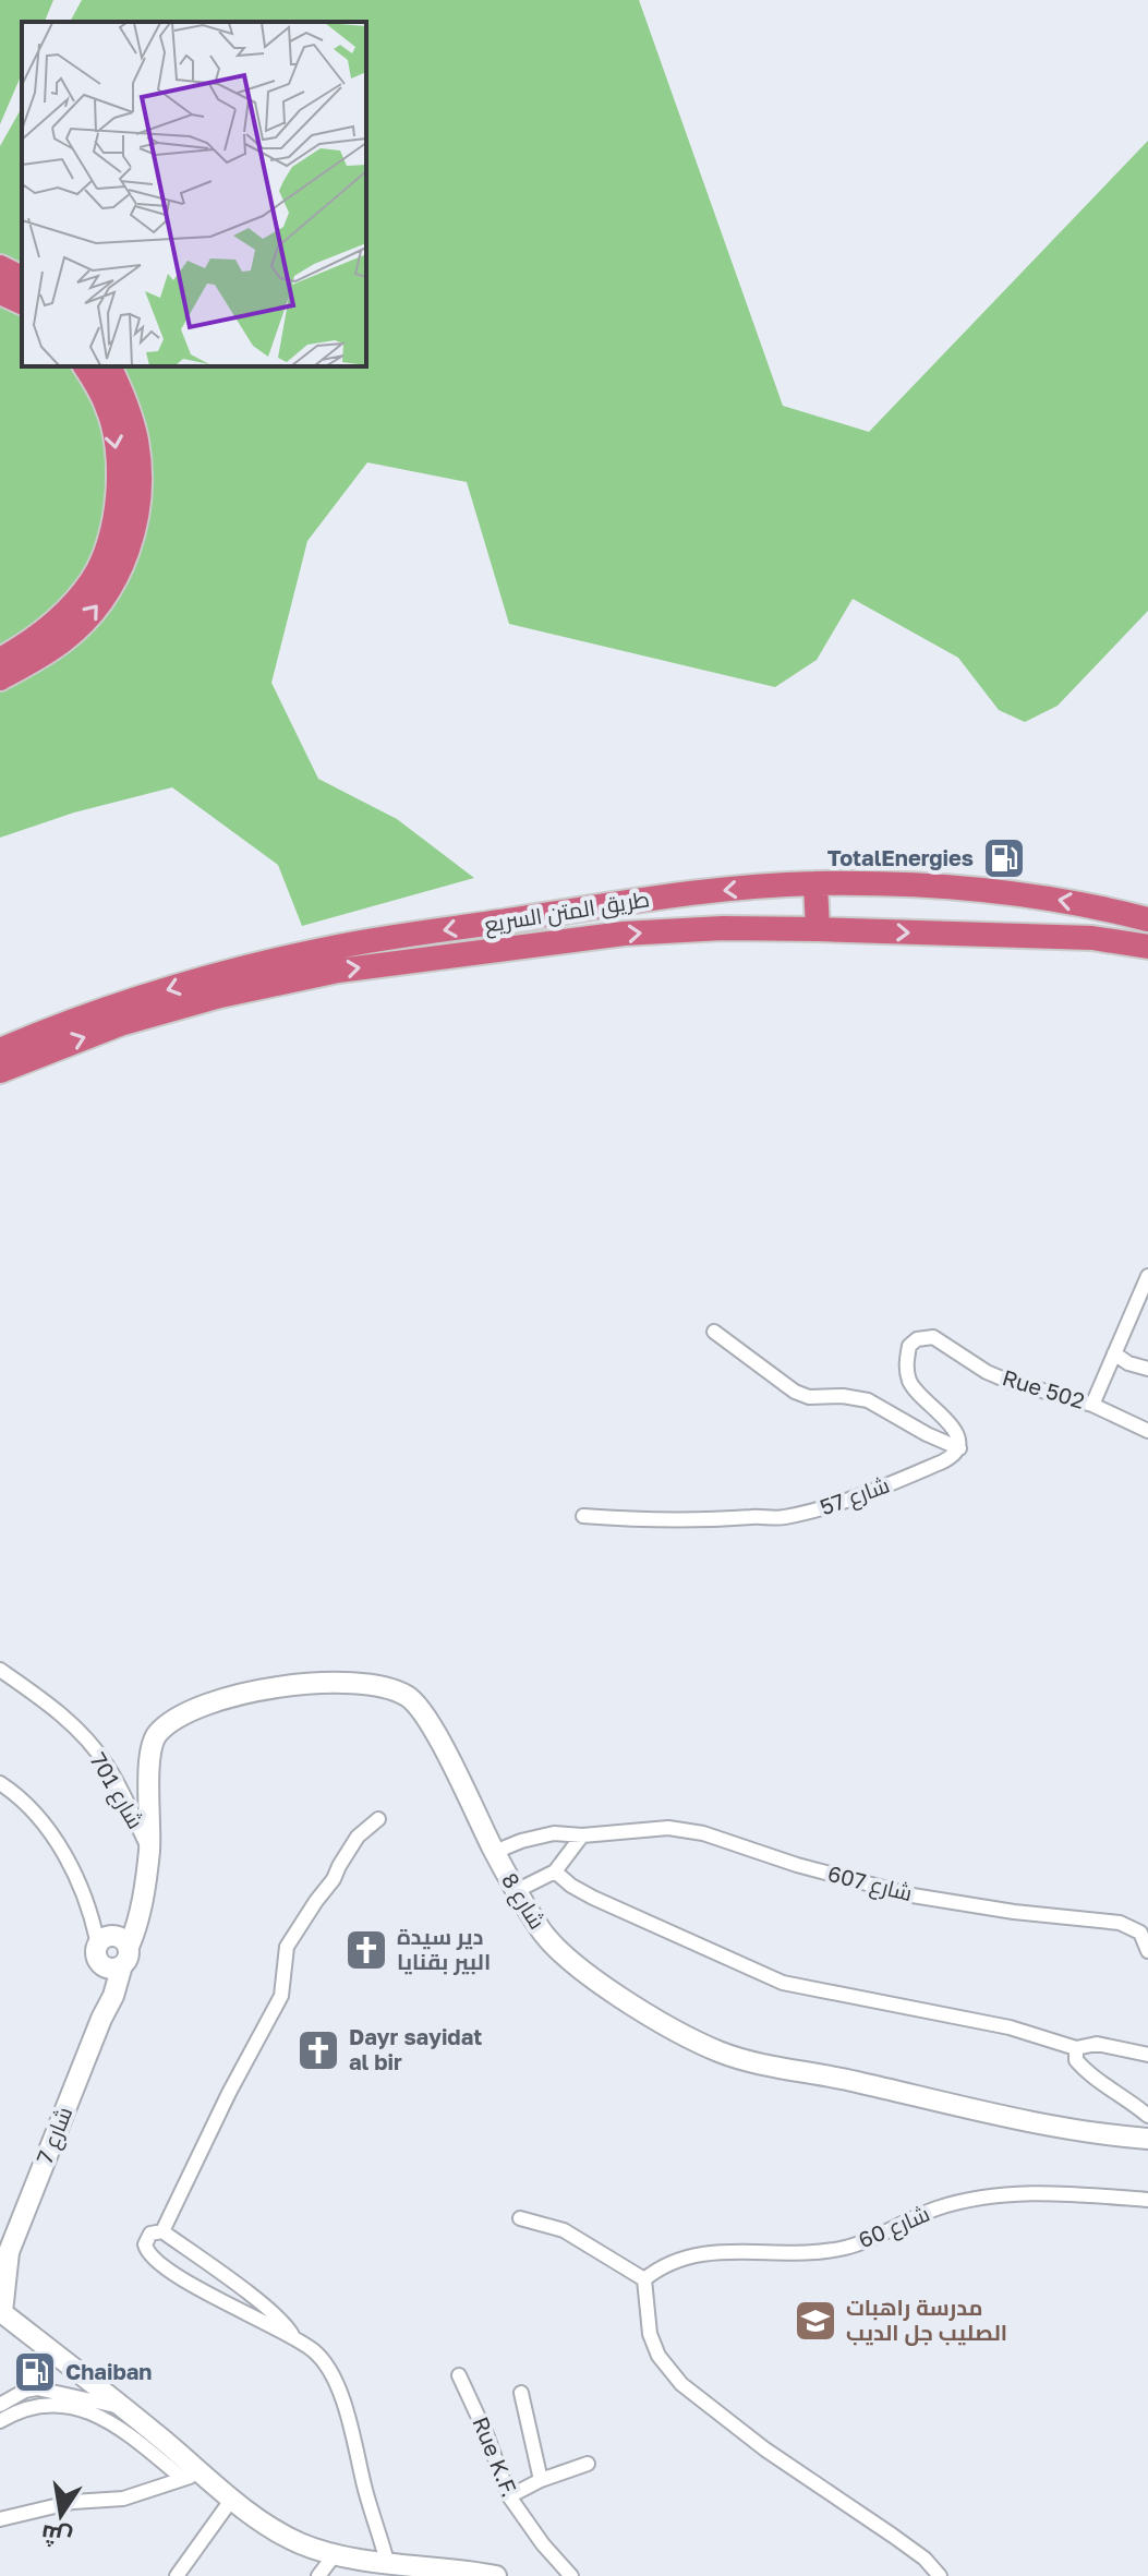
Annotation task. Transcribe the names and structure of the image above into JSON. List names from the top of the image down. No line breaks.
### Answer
{"streets":{"highway":["طريق المتن السريع"],"street":["Rue 502","شارع 57","شارع 701","شارع 607","شارع 8","شارع 7","شارع 60","Rue K.F."]},"crossings":[["Rue 502","شارع 57"],["شارع 701","شارع 8"],["شارع 607","شارع 8"],["شارع 8","شارع 7"]],"places":{"fuel station":["TotalEnergies","Chaiban"],"church":["دير سيدة البير بقنايا","Dayr sayidat al bir"],"school or university":["مدرسة راهبات الصليب جل الديب"]},"north":"bottom"}
